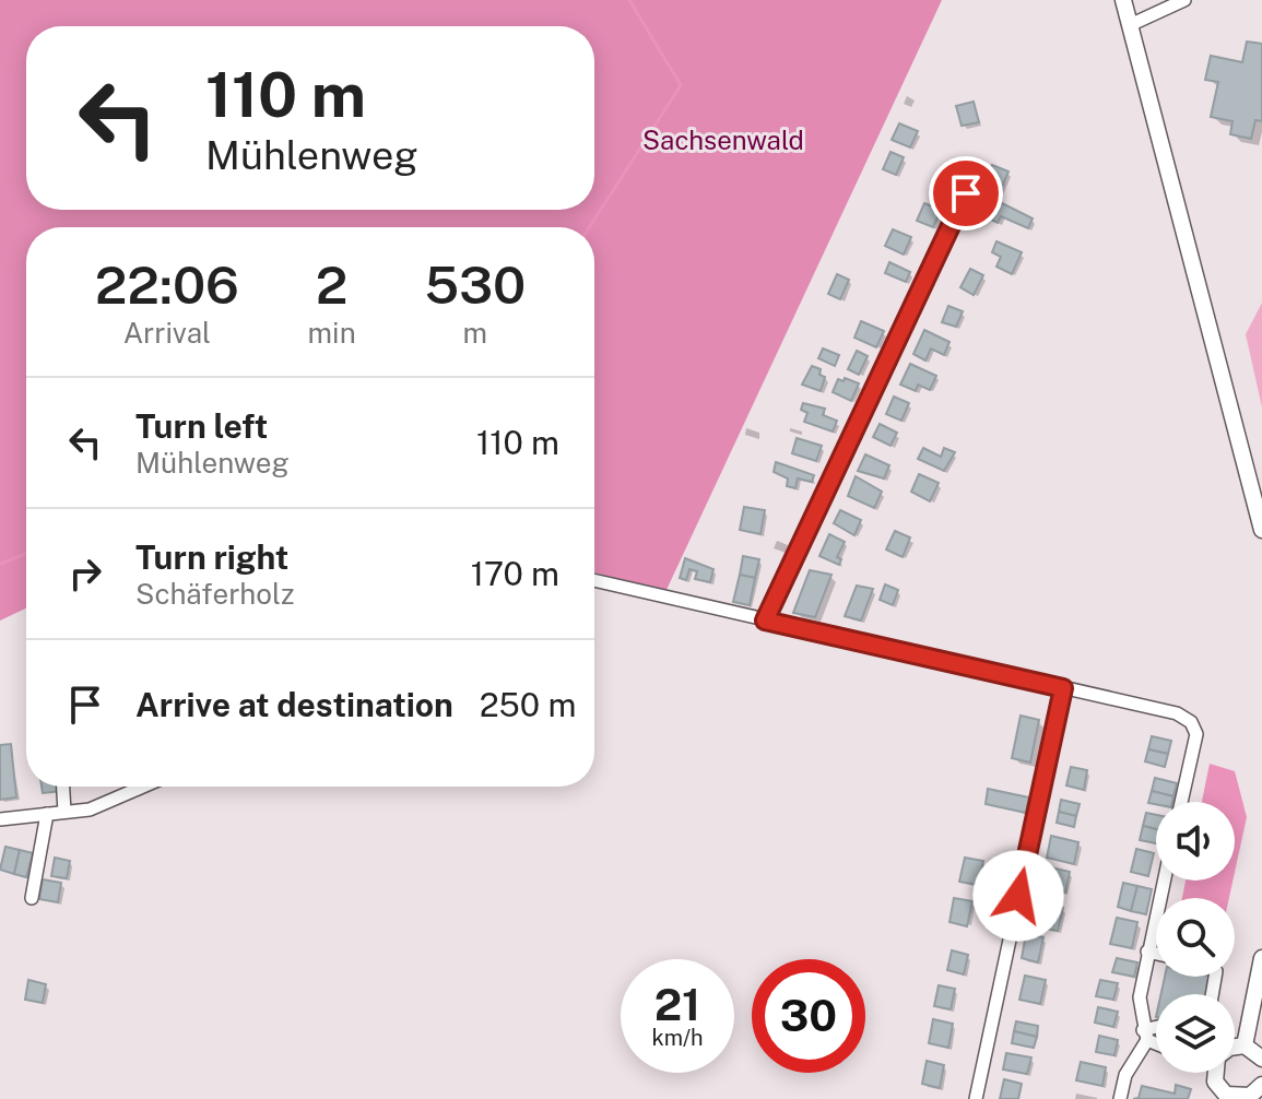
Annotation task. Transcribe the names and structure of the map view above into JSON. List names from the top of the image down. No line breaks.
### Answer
{"parks":["Sachsenwald"],"page":{"turn":["110 m","Mühlenweg"],"eta":["22:06","Arrival","2","min","530","m"],"list":[{"name":"Turn left","note":"Mühlenweg","value":"110 m"},{"name":"Turn right","note":"Schäferholz","value":"170 m"},{"name":"Arrive at destination","value":"250 m"}],"speed":"21 km/h","limit":"30"}}
